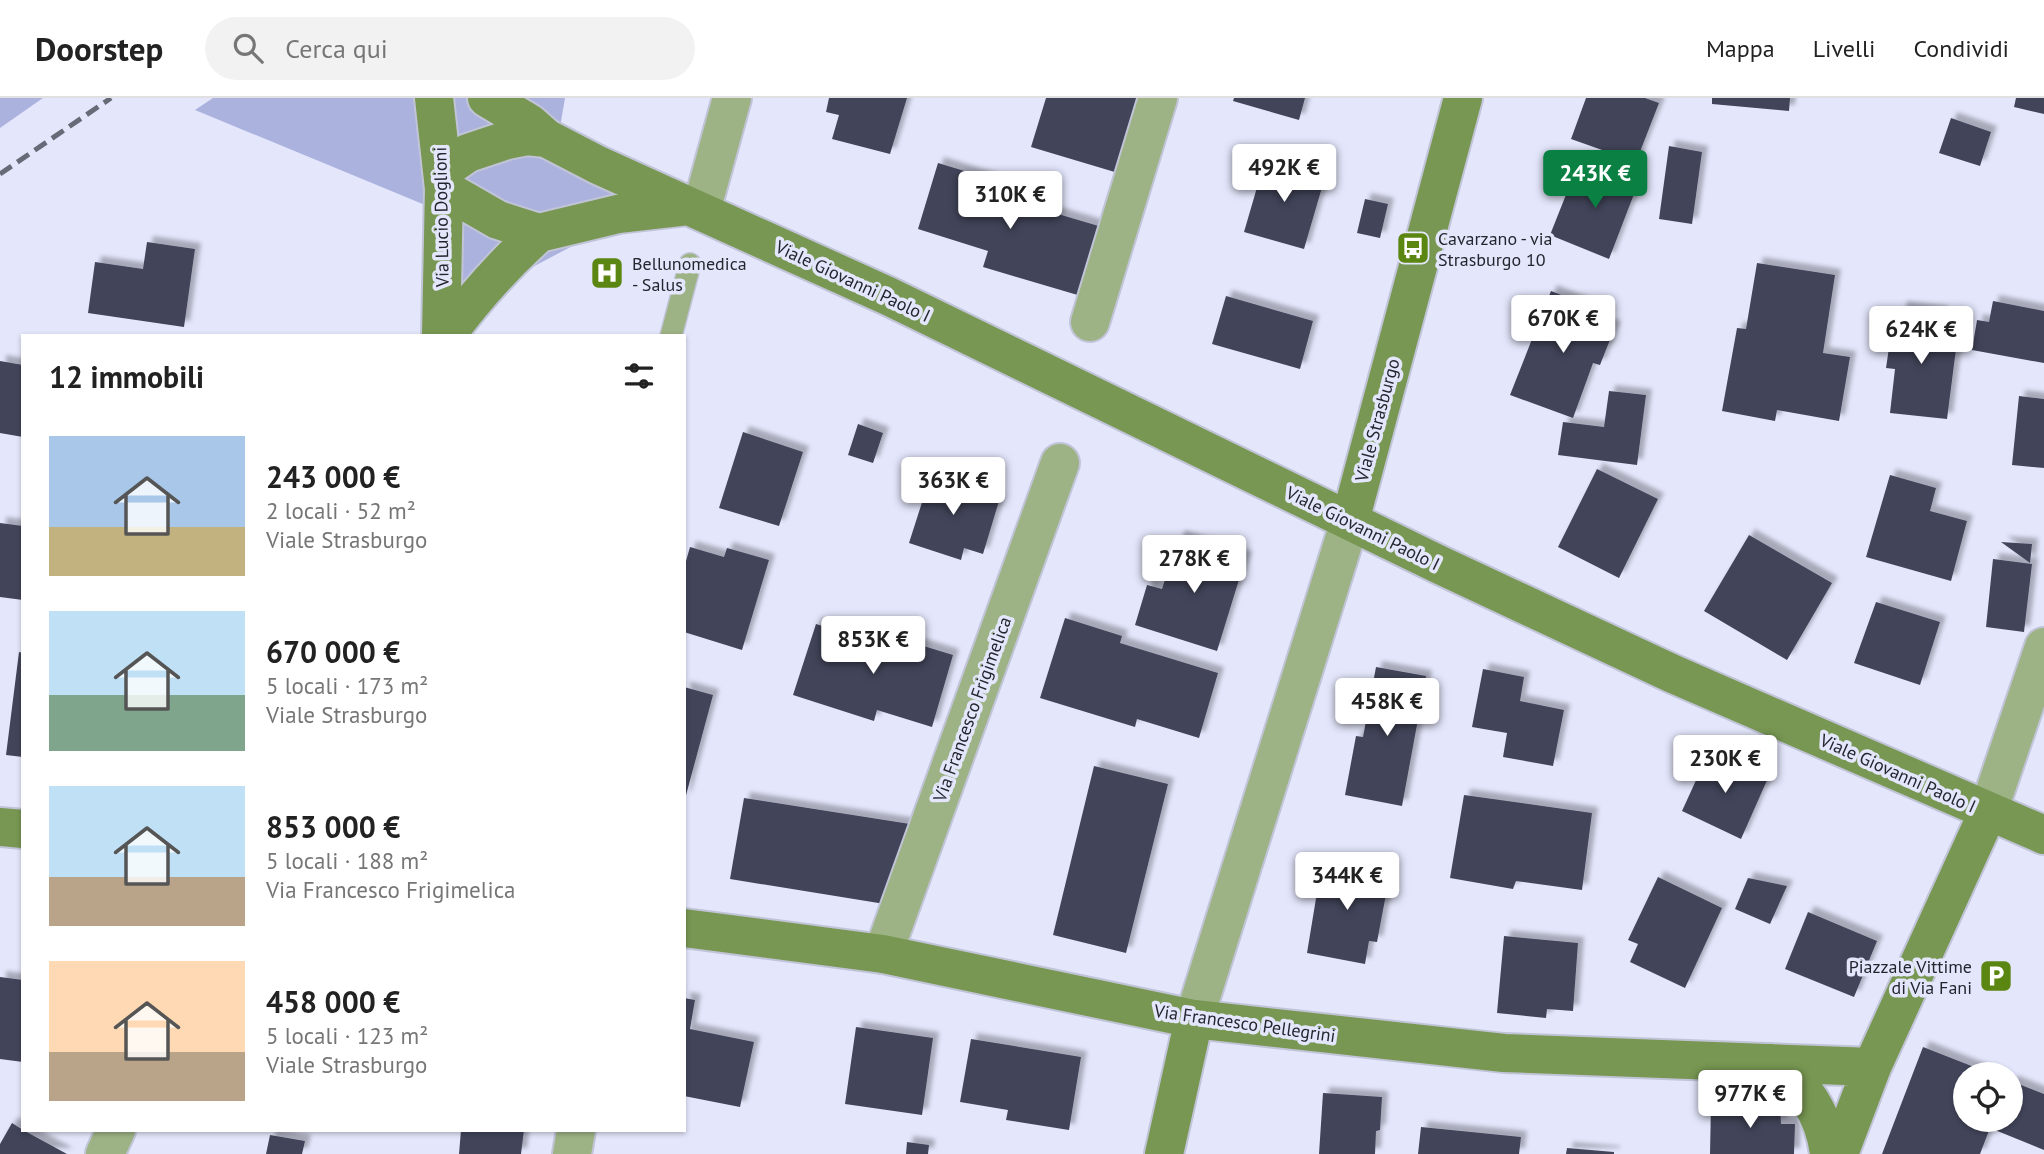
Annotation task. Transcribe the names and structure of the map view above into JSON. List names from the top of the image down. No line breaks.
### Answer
{"streets":{"street":["Via Lucio Doglioni","Viale Giovanni Paolo I","Viale Strasburgo","Via Francesco Frigimelica","Via Francesco Pellegrini"]},"crossings":[["Via Lucio Doglioni","Viale Giovanni Paolo I"],["Viale Giovanni Paolo I","Viale Strasburgo"],["Viale Strasburgo","Via Francesco Pellegrini"],["Via Francesco Frigimelica","Via Francesco Pellegrini"]],"places":{"bus stop":["Cavarzano - via Strasburgo 10"],"hospital":["Bellunomedica - Salus"],"parking":["Piazzale Vittime di Via Fani"]},"page":{"header":"Doorstep","search":"Cerca qui","nav":["Mappa","Livelli","Condividi"],"price":["492K €","243K €","310K €","670K €","624K €","363K €","278K €","853K €","458K €","230K €","344K €","977K €"],"heading":"12 immobili","list":[{"name":"243 000 €","note":"2 locali · 52 m² · Viale Strasburgo"},{"name":"670 000 €","note":"5 locali · 173 m² · Viale Strasburgo"},{"name":"853 000 €","note":"5 locali · 188 m² · Via Francesco Frigimelica"},{"name":"458 000 €","note":"5 locali · 123 m² · Viale Strasburgo"}]}}
